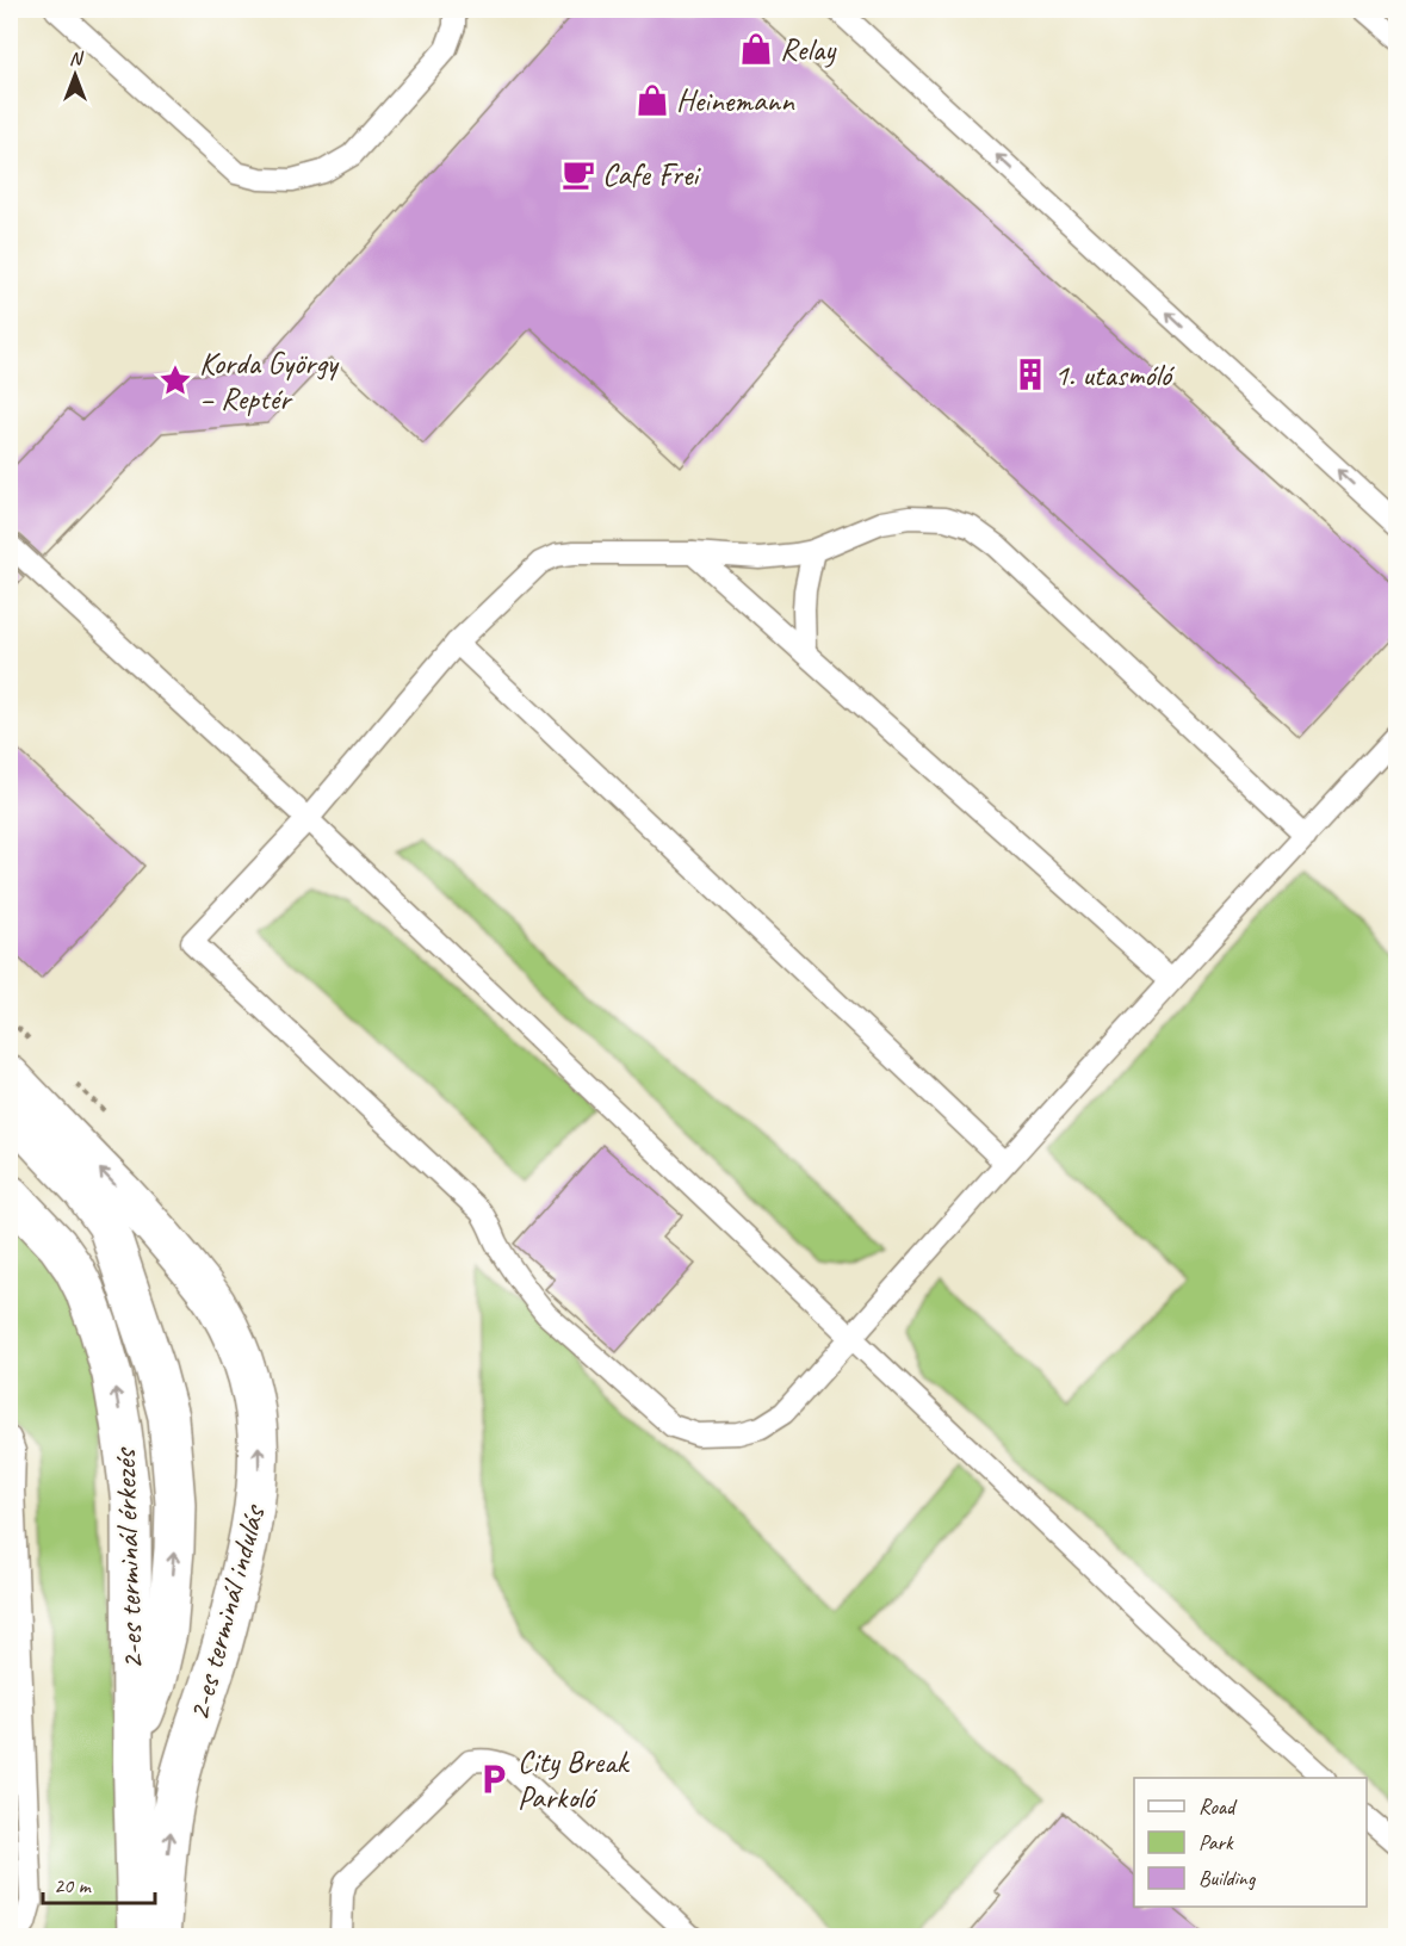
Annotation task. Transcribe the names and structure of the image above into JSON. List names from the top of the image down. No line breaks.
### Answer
{"streets":{"street":["2-es terminál érkezés","2-es terminál indulás"]},"one_way":["2-es terminál érkezés","2-es terminál indulás"],"places":{"shop":["Relay","Heinemann"],"cafe":["Cafe Frei"],"building":["1. utasmóló"],"place":["Korda György – Reptér"],"parking":["City Break Parkoló"]},"legend":["Road","Park","Building"],"scale_bar":"20 m","north":"top"}
